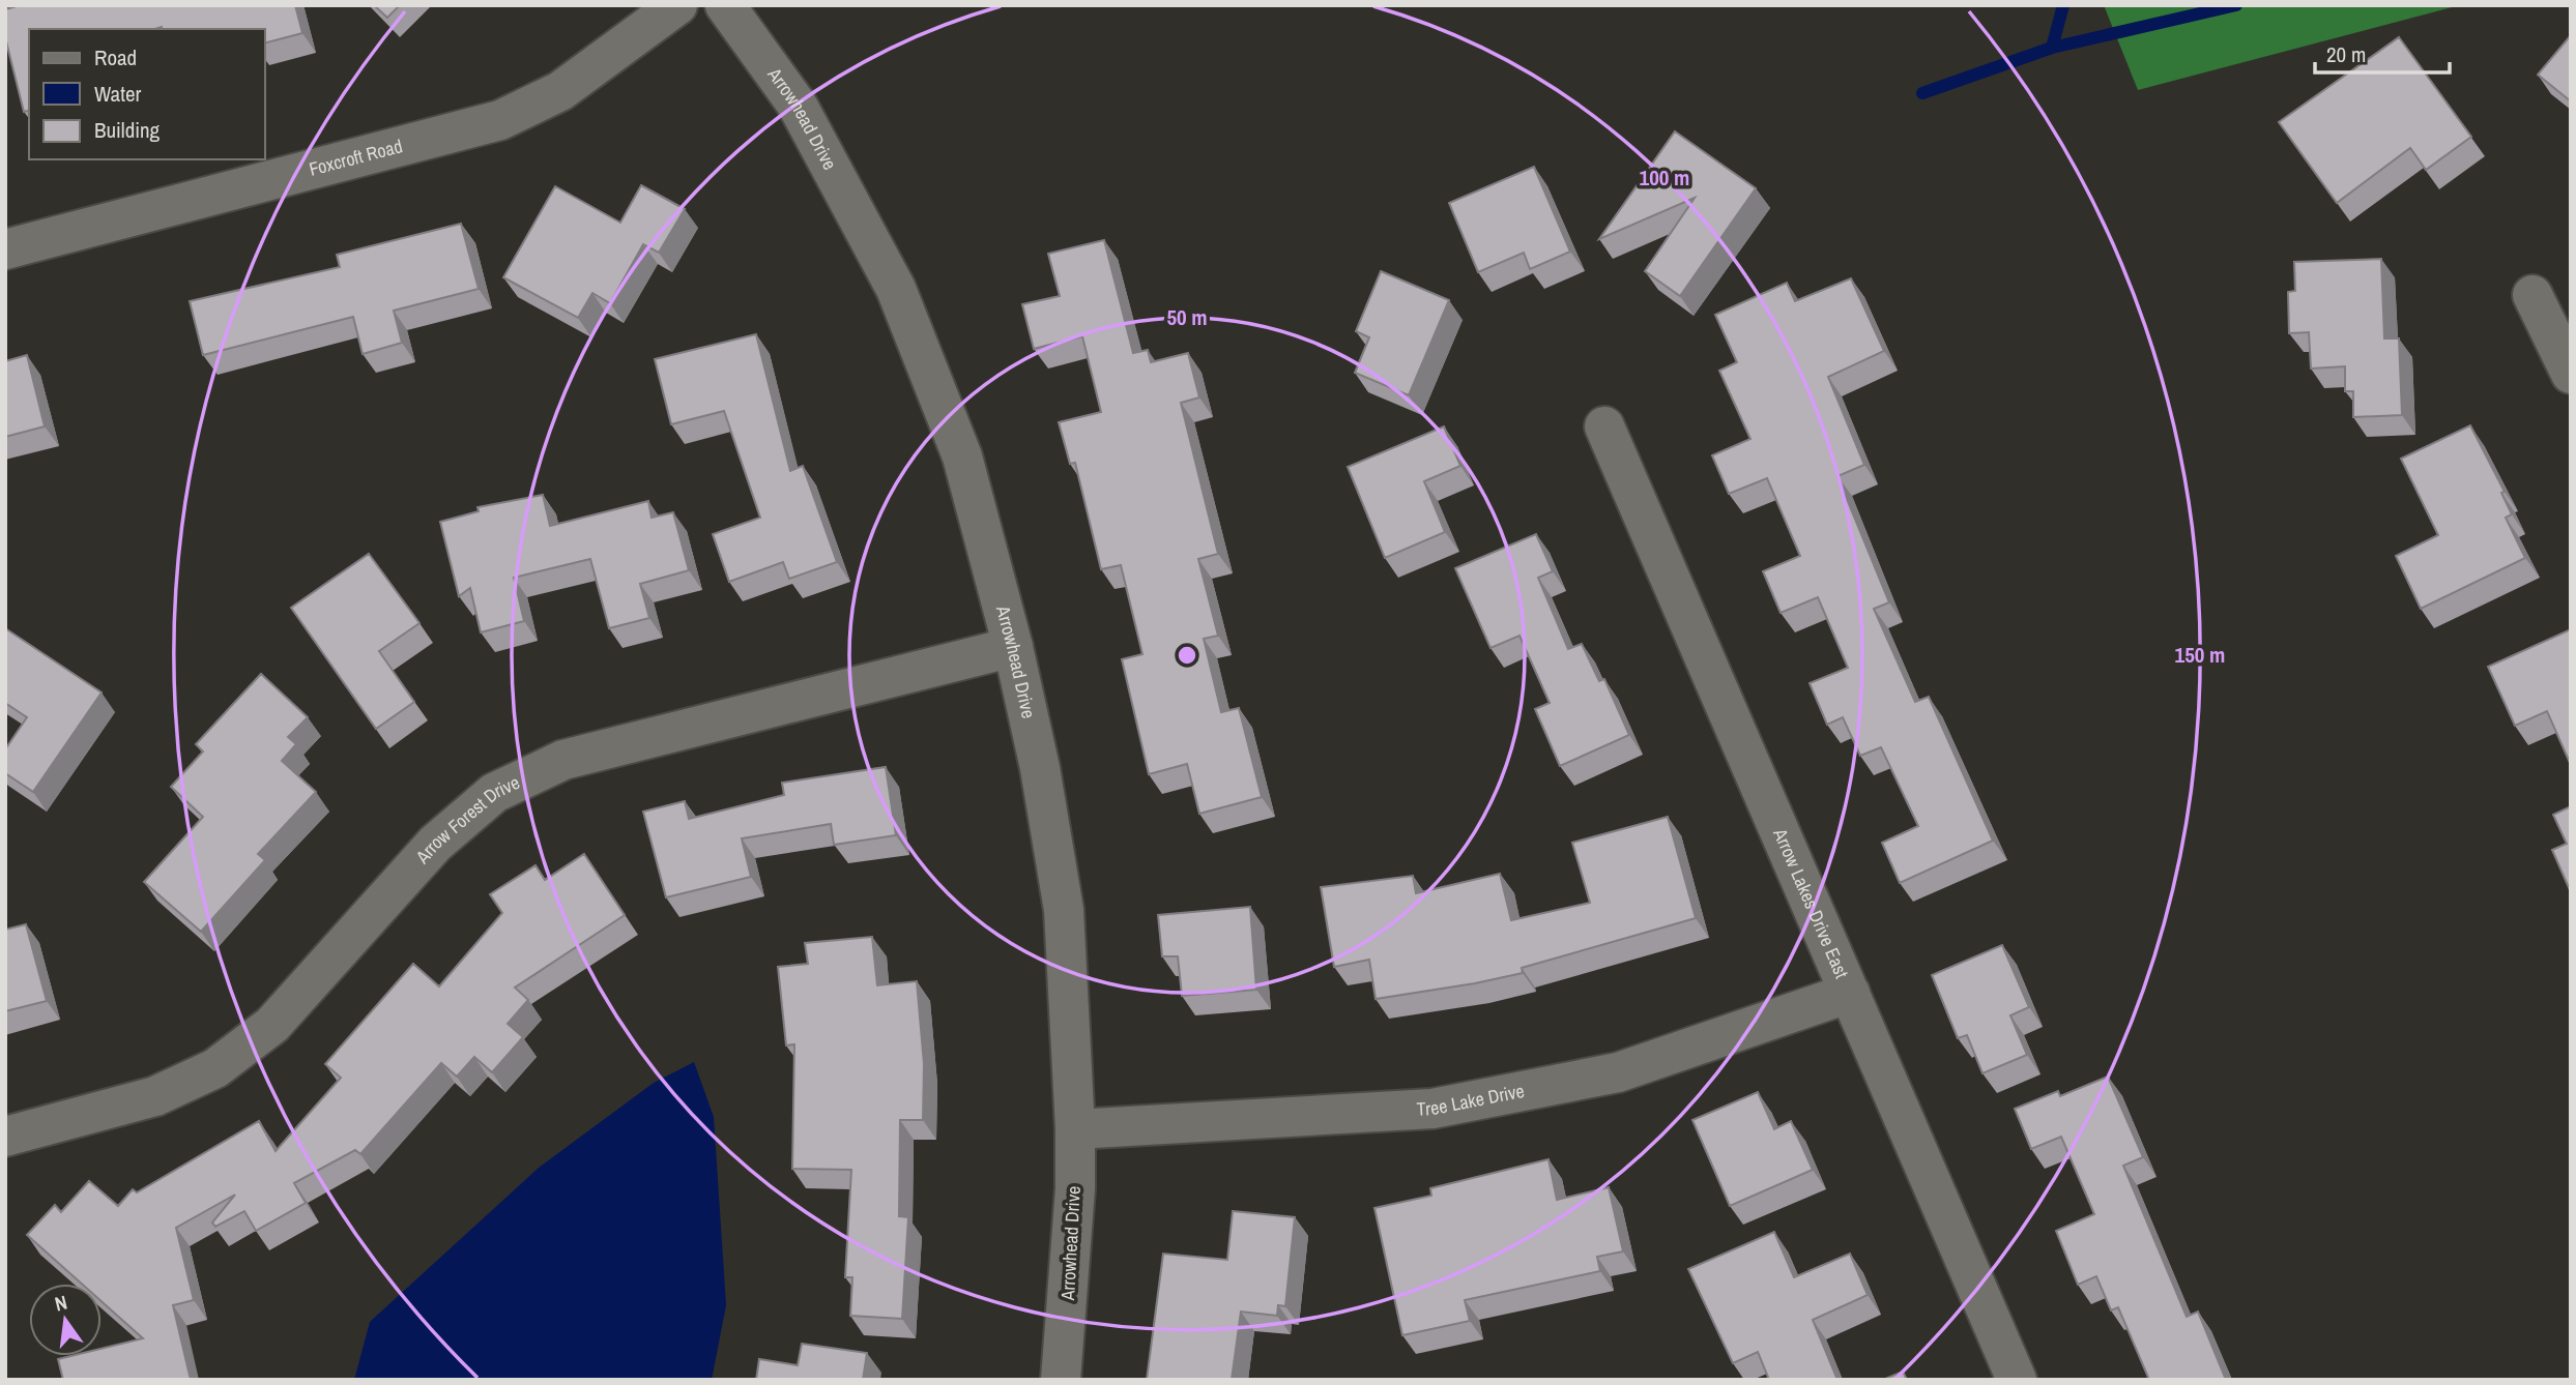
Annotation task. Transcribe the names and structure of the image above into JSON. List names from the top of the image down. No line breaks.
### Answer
{"streets":{"street":["Arrowhead Drive","Foxcroft Road","Arrow Forest Drive","Arrow Lakes Drive East","Tree Lake Drive"]},"crossings":[["Arrowhead Drive","Arrow Forest Drive"],["Arrowhead Drive","Tree Lake Drive"],["Arrow Lakes Drive East","Tree Lake Drive"]],"legend":["Road","Water","Building"],"scale_bar":"20 m","north":"top","rings":["100 m","50 m","150 m"]}
